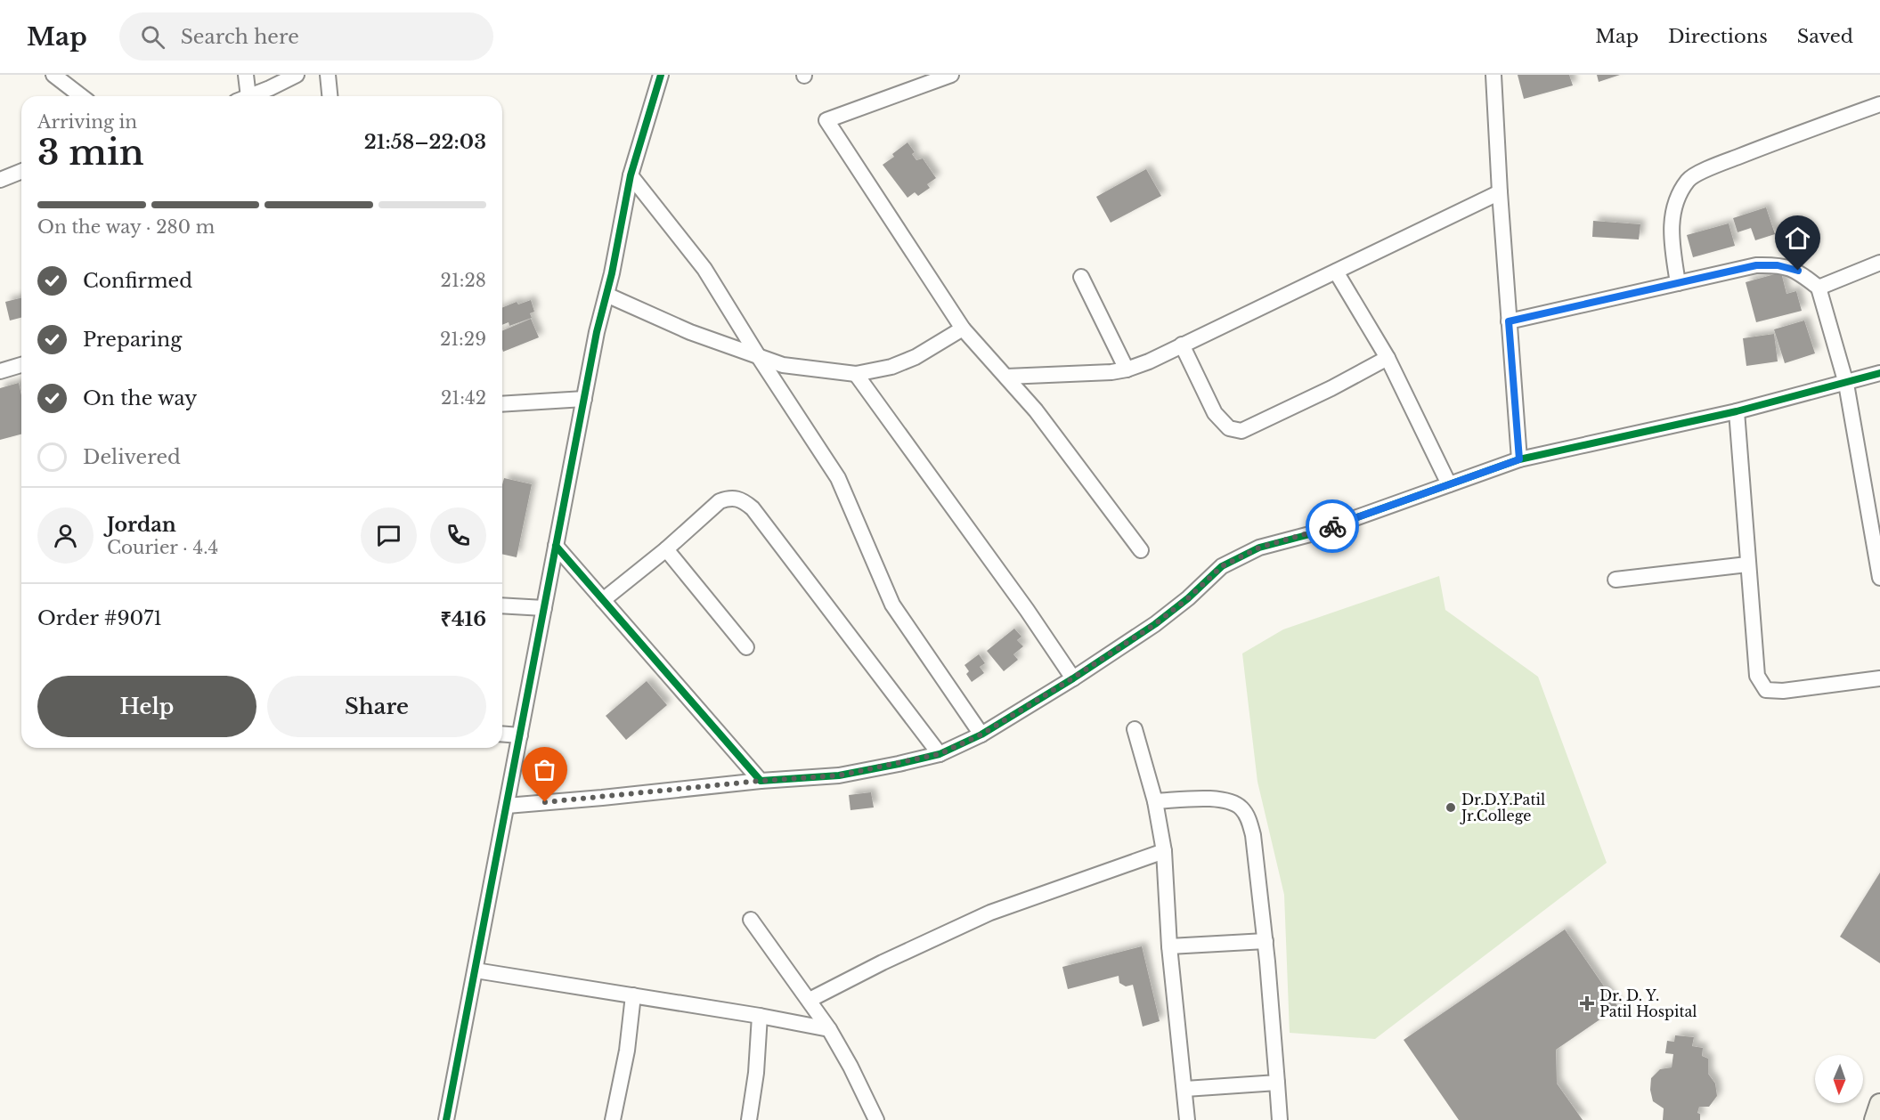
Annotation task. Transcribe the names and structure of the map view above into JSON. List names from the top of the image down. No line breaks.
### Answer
{"places":{"other":["Dr.D.Y.Patil Jr.College"],"health":["Dr. D. Y. Patil Hospital"]},"north":"bottom","page":{"header":"Map","search":"Search here","nav":["Map","Directions","Saved"],"heading":["3 min","Arriving in","21:58–22:03"],"panel":["Jordan","Courier · 4.4","Order #9071","₹416"],"bar":"On the way · 280 m","list":[["Confirmed","21:28"],["Preparing","21:29"],["On the way","21:42"],"Delivered"],"buttons":["Help","Share"]}}
